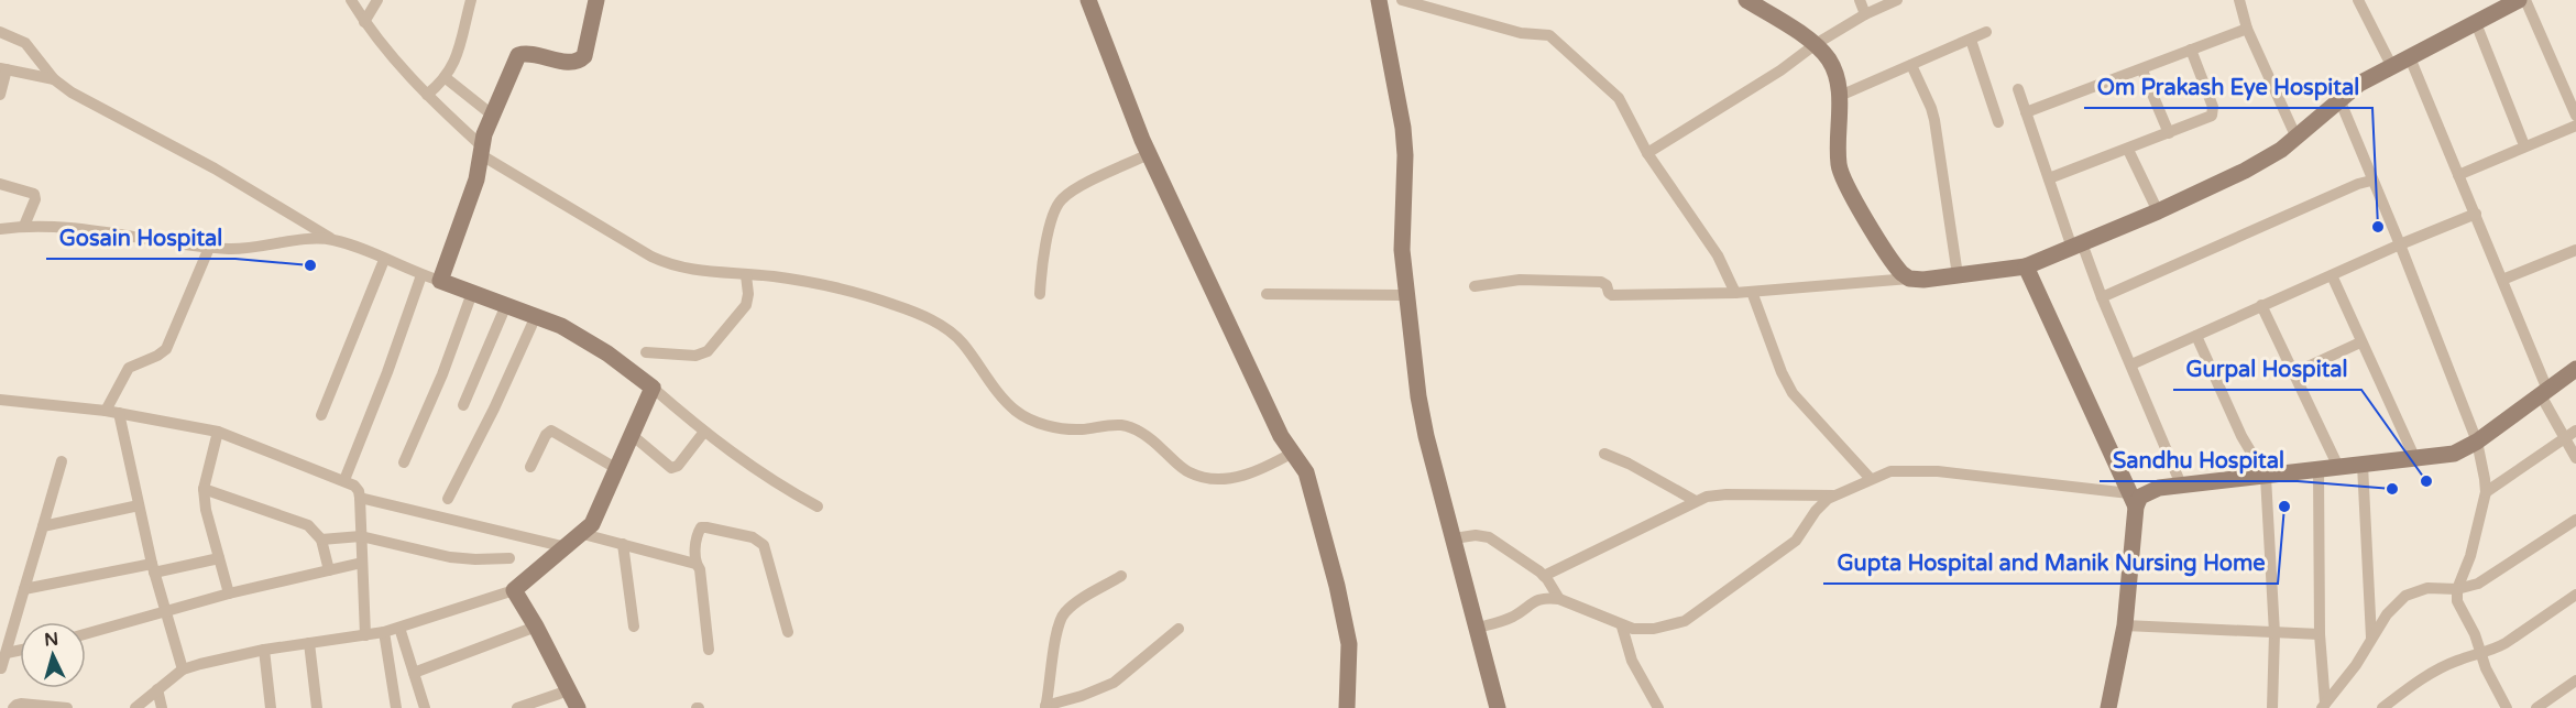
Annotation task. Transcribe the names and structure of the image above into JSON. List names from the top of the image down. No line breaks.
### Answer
{"places":["Om Prakash Eye Hospital","Gosain Hospital","Gurpal Hospital","Sandhu Hospital","Gupta Hospital and Manik Nursing Home"],"north":"top"}
